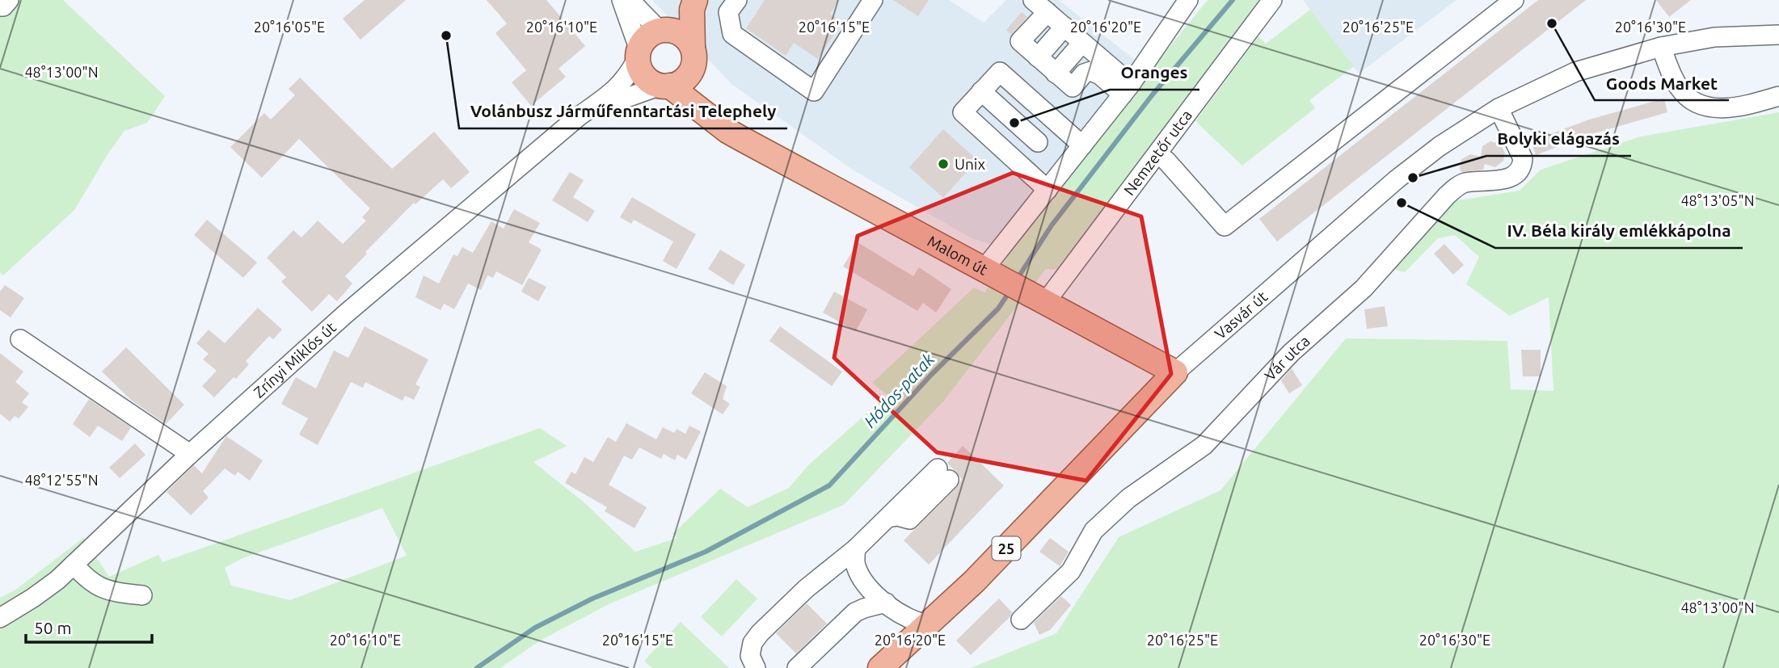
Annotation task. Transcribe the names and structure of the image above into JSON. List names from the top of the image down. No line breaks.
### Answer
{"streets":{"main road":["Malom út","Vasvár út","25"],"street":["Nemzetőr utca","Vár utca","Zrínyi Miklós út"]},"crossings":[["Nemzetőr utca","Malom út"],["Malom út","Vasvár út"],["Malom út","Zrínyi Miklós út"],["Malom út","25"],["Vasvár út","Vár utca"],["Vasvár út","25"],["Zrínyi Miklós út","25"]],"water":["Hódos-patak"],"places":["Goods Market","Volánbusz Járműfenntartási Telephely","Oranges","Unix","Bolyki elágazás","IV. Béla király emlékkápolna"],"scale_bar":"50 m","coordinates":["20°16'05\"E","20°16'10\"E","20°16'15\"E","20°16'20\"E","20°16'25\"E","20°16'30\"E","48°13'00\"N","48°13'05\"N","48°12'55\"N"]}
